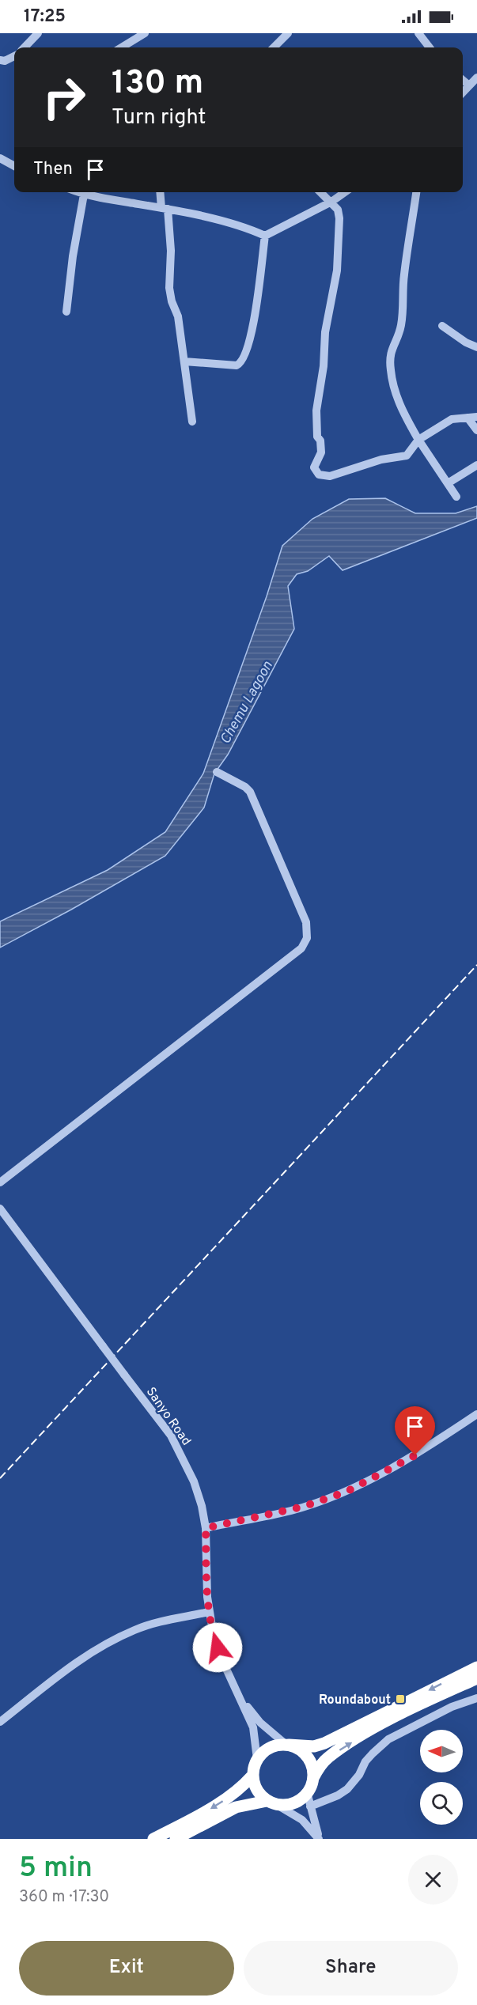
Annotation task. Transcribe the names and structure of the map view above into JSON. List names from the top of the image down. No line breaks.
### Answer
{"streets":{"street":["Sanyo Road"]},"water":["Chemu Lagoon"],"places":{"transit":["Roundabout"]},"north":"left","page":{"status":"17:25","turn":["130 m","Turn right"],"then":"Then","heading":["5 min","360 m · 17:30"],"buttons":["Exit","Share"]}}
